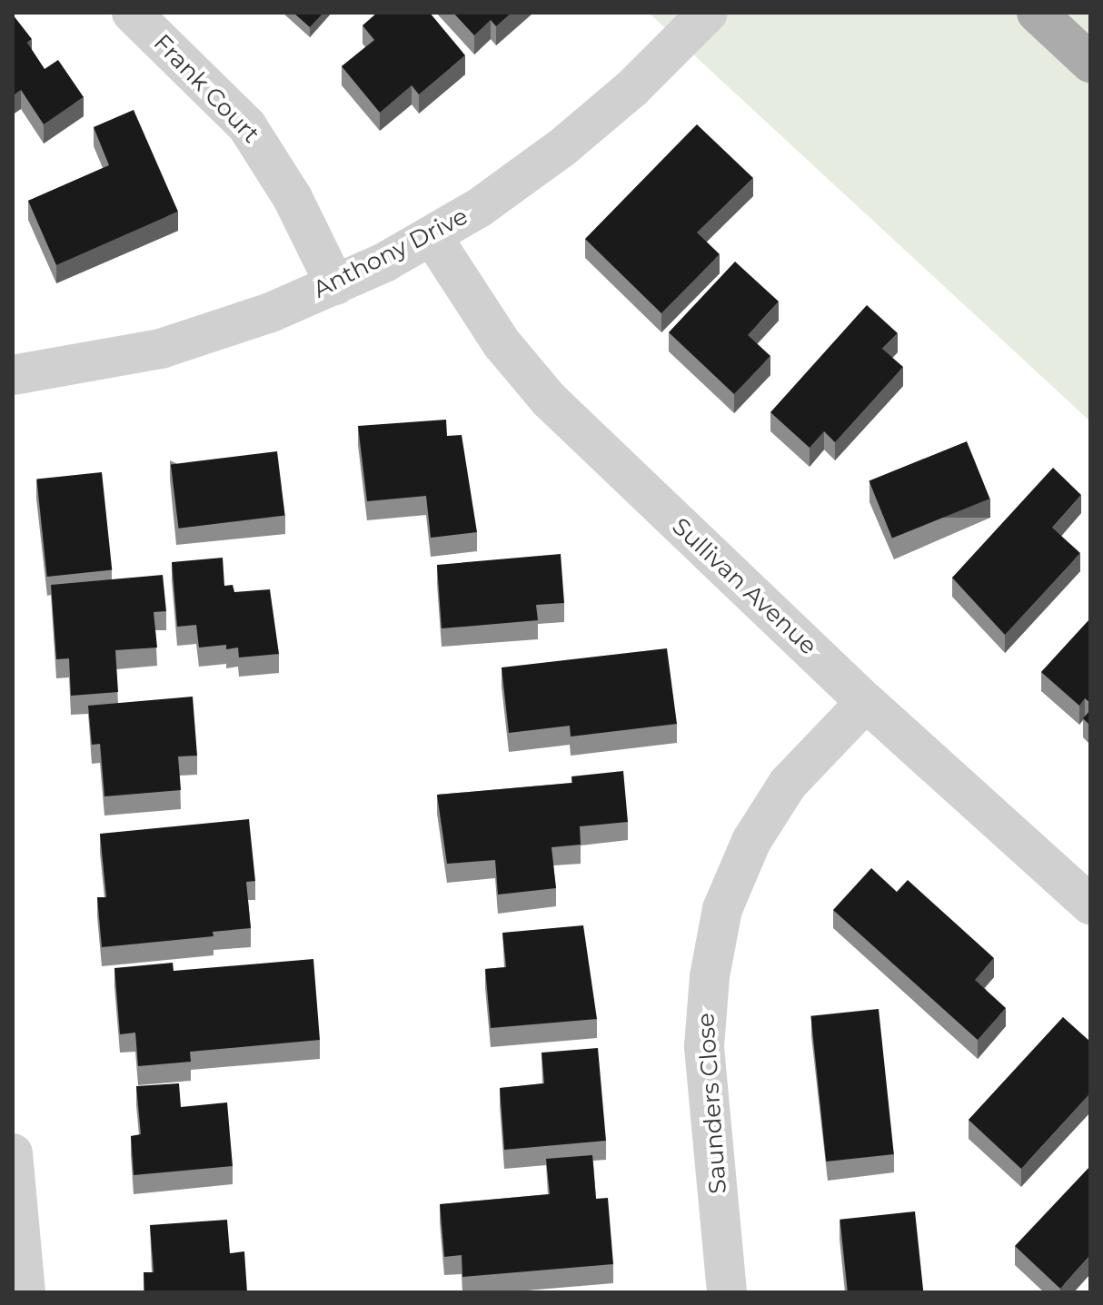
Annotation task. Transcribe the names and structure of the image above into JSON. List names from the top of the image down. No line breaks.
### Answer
{"streets":{"street":["Frank Court","Anthony Drive","Sullivan Avenue","Saunders Close"]},"crossings":[["Frank Court","Anthony Drive"],["Anthony Drive","Sullivan Avenue"],["Sullivan Avenue","Saunders Close"]]}
